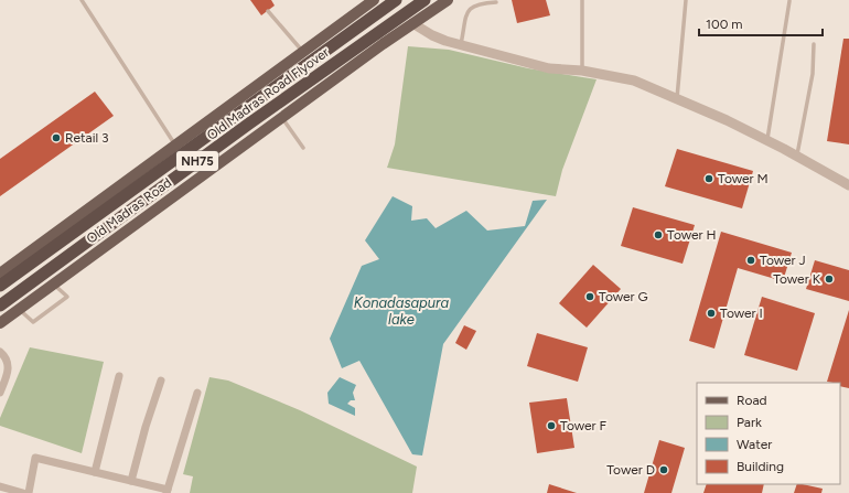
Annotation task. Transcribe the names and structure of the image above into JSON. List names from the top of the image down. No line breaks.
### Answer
{"streets":{"highway":["Old Madras Road Flyover","NH75"],"main road":["Old Madras Road"]},"water":["Konadasapura lake"],"places":["Retail 3","Tower M","Tower H","Tower J","Tower K","Tower G","Tower I","Tower F","Tower D"],"legend":["Road","Park","Water","Building"],"scale_bar":"100 m"}
